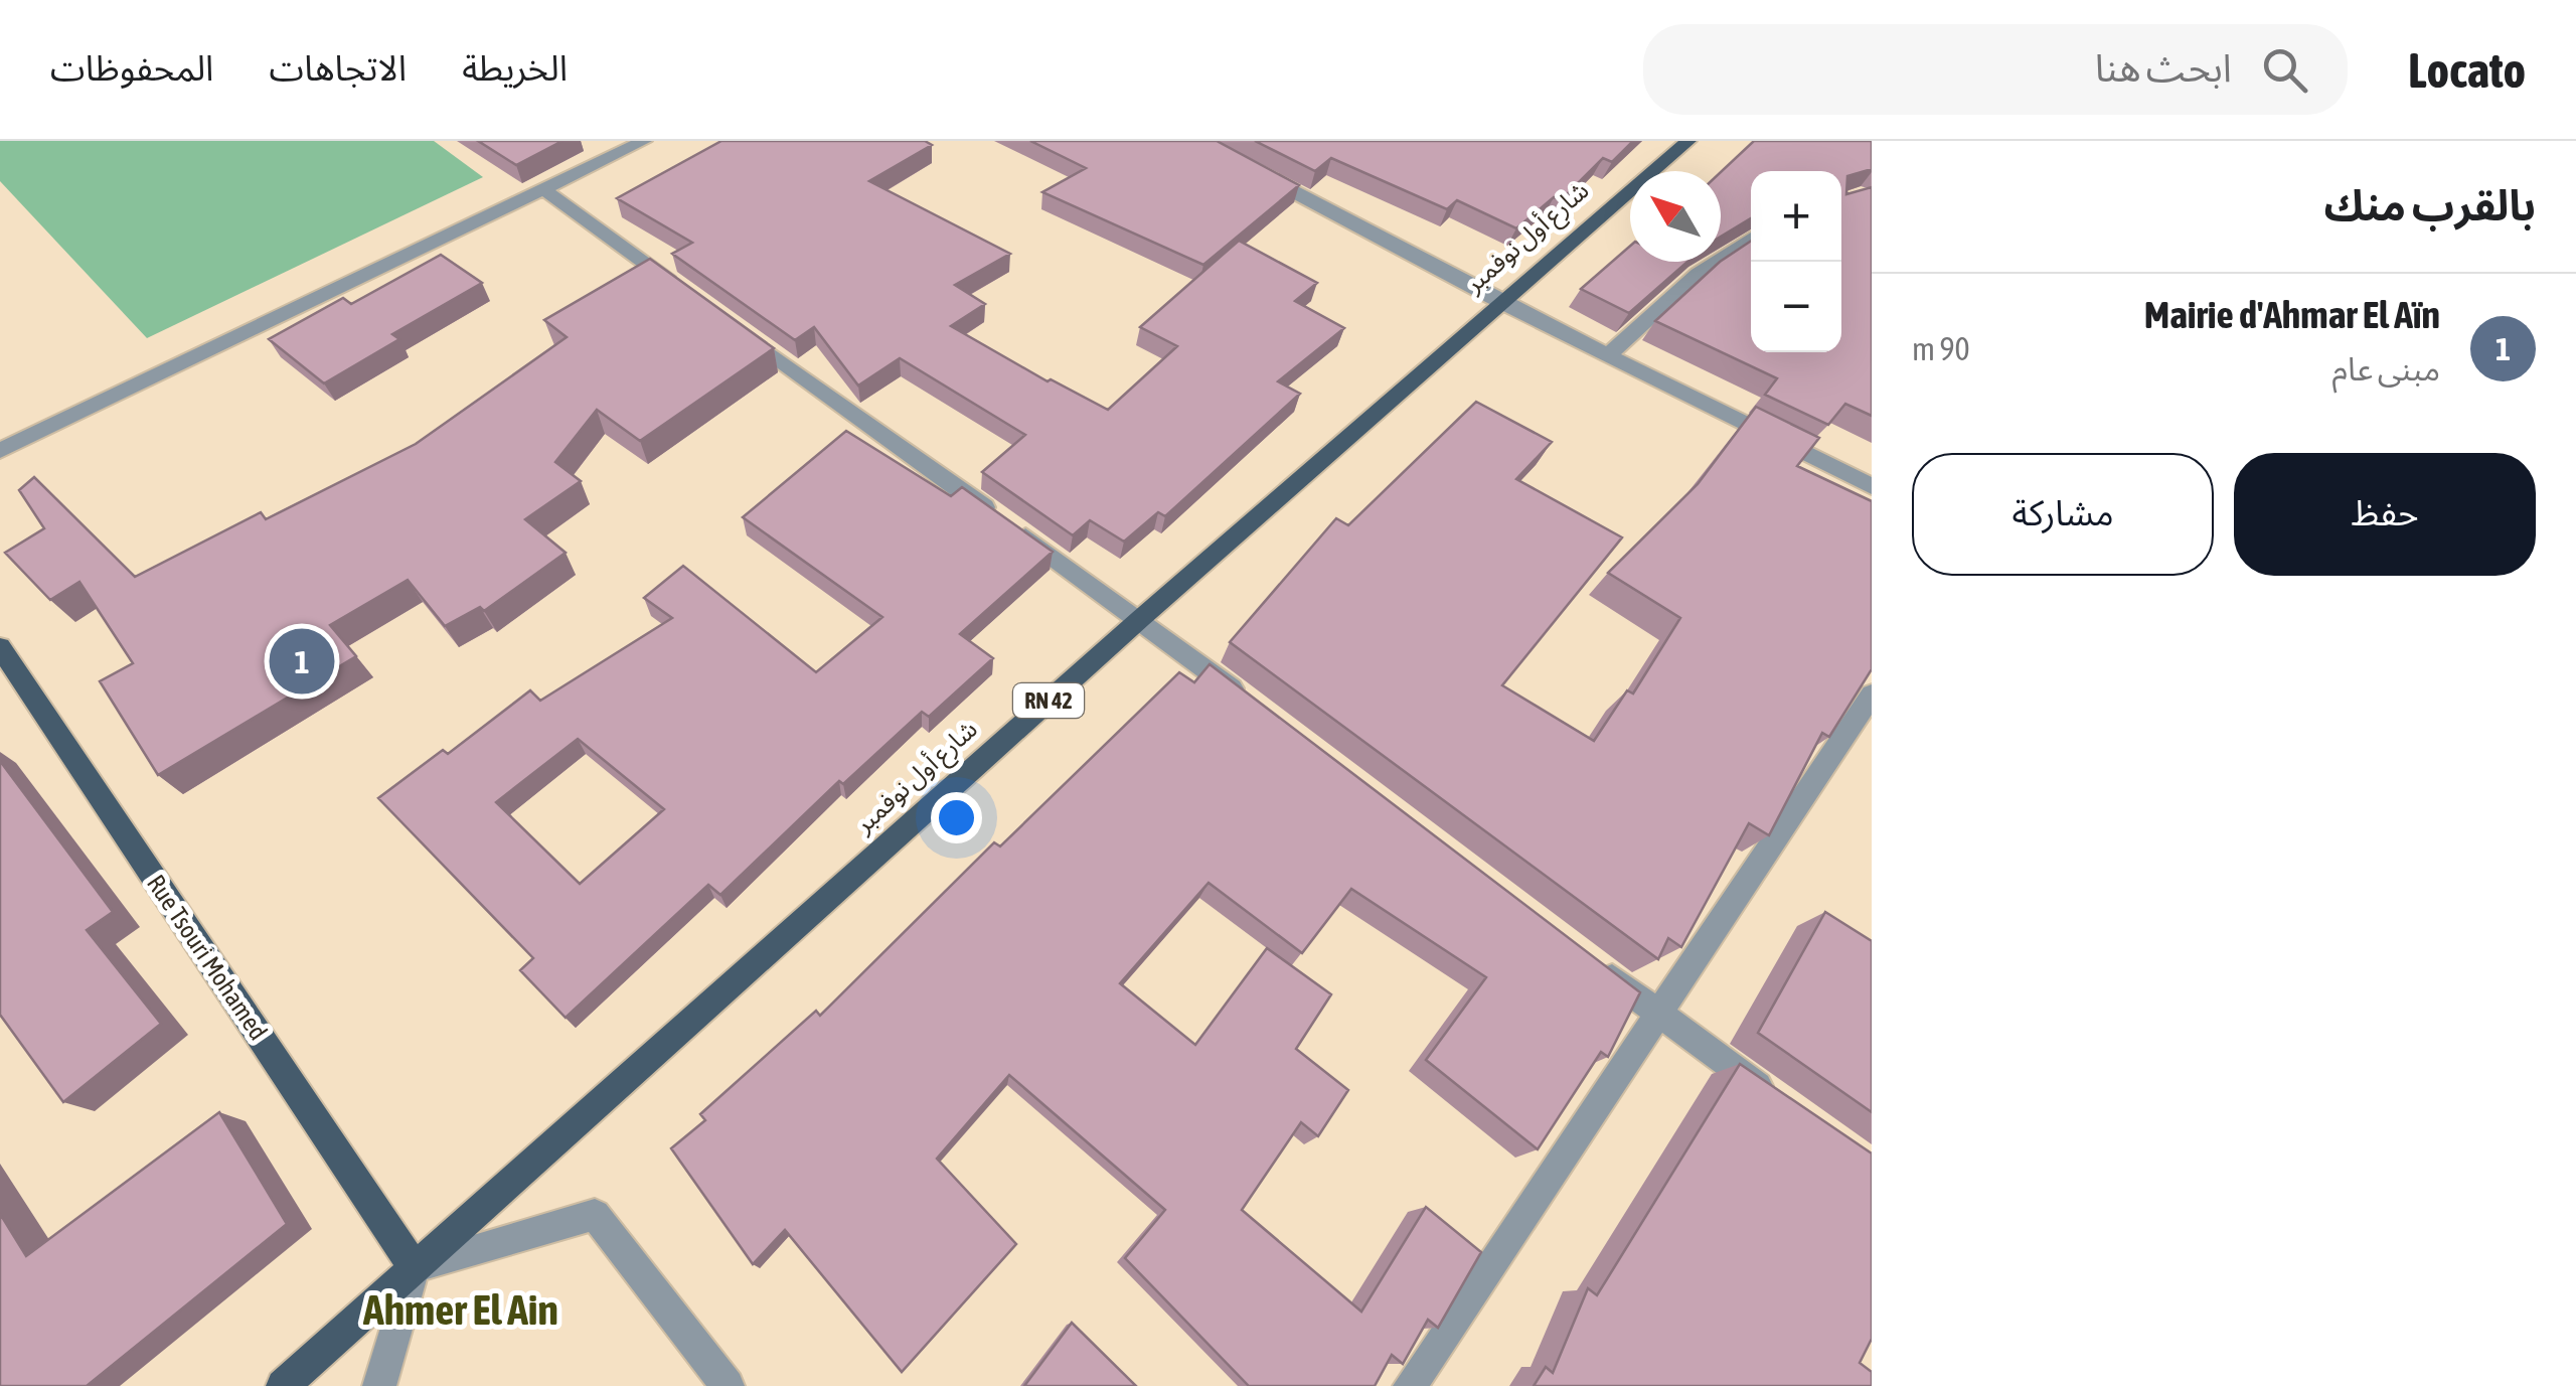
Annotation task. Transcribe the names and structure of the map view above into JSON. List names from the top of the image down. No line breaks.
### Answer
{"streets":{"main road":["شارع أول نوفمبر","RN 42","Rue Tsouri Mohamed"]},"crossings":[["شارع أول نوفمبر","Rue Tsouri Mohamed"]],"districts":["Ahmer El Ain"],"north":"top left","page":{"header":"Locato","search":"ابحث هنا","nav":["الخريطة","الاتجاهات","المحفوظات"],"heading":"بالقرب منك","map_buttons":["+","−"],"list":[{"mark":"1","name":"Mairie d'Ahmar El Aïn","note":"مبنى عام","value":"90 m"}],"buttons":["حفظ","مشاركة"],"pins":"1"}}
